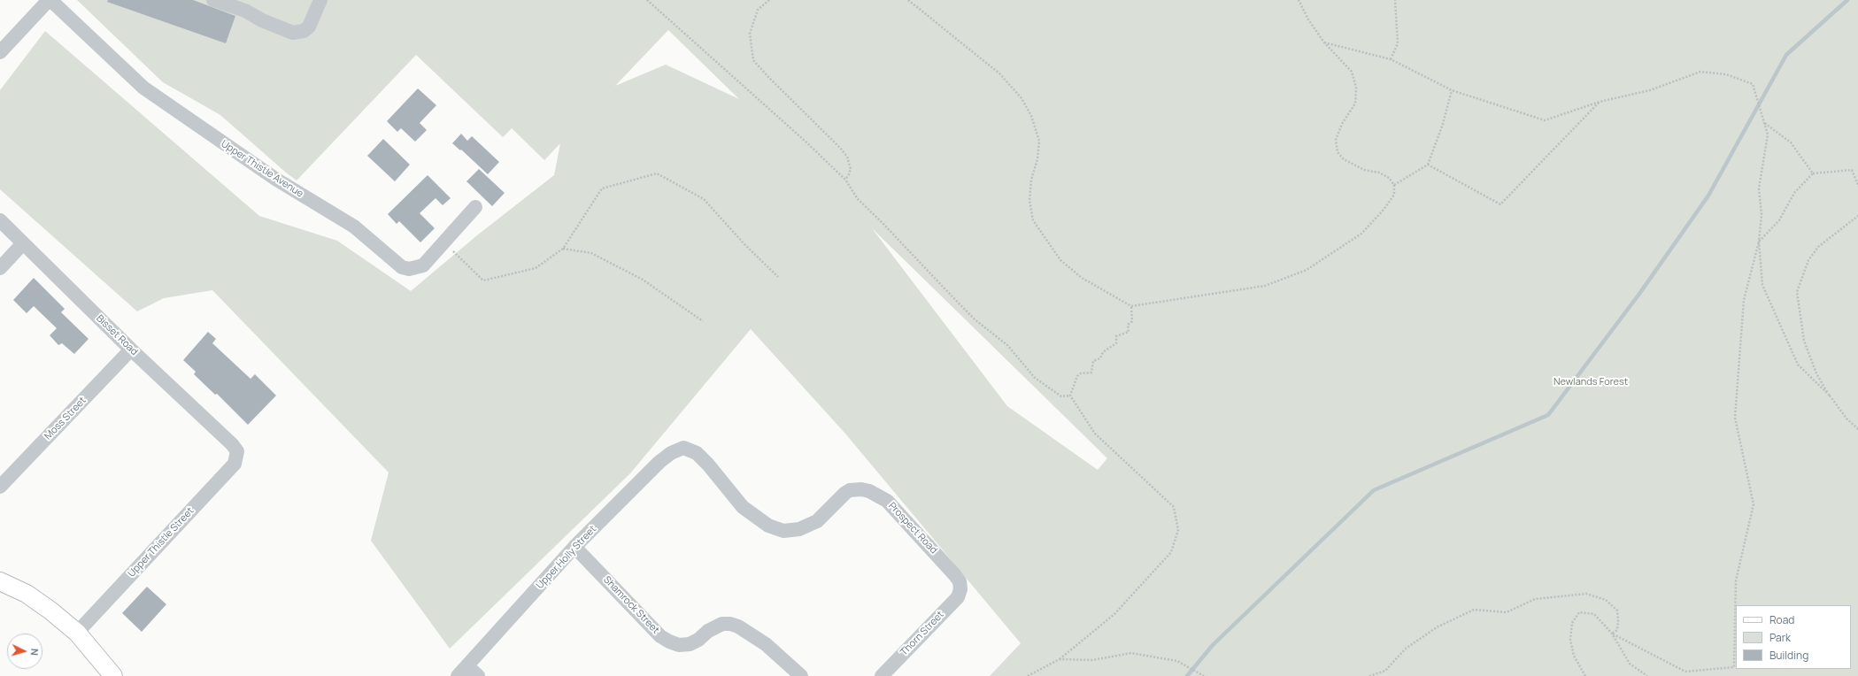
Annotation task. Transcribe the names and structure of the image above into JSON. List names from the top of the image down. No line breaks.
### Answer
{"streets":{"street":["Upper Thistle Avenue","Bisset Road","Moss Street","Prospect Road","Upper Thistle Street","Upper Holly Street","Shamrock Street","Thorn Street"]},"crossings":[["Bisset Road","Moss Street"],["Bisset Road","Upper Thistle Street"],["Prospect Road","Upper Holly Street"],["Prospect Road","Thorn Street"],["Upper Holly Street","Shamrock Street"]],"parks":["Newlands Forest"],"legend":["Road","Park","Building"],"north":"right"}
